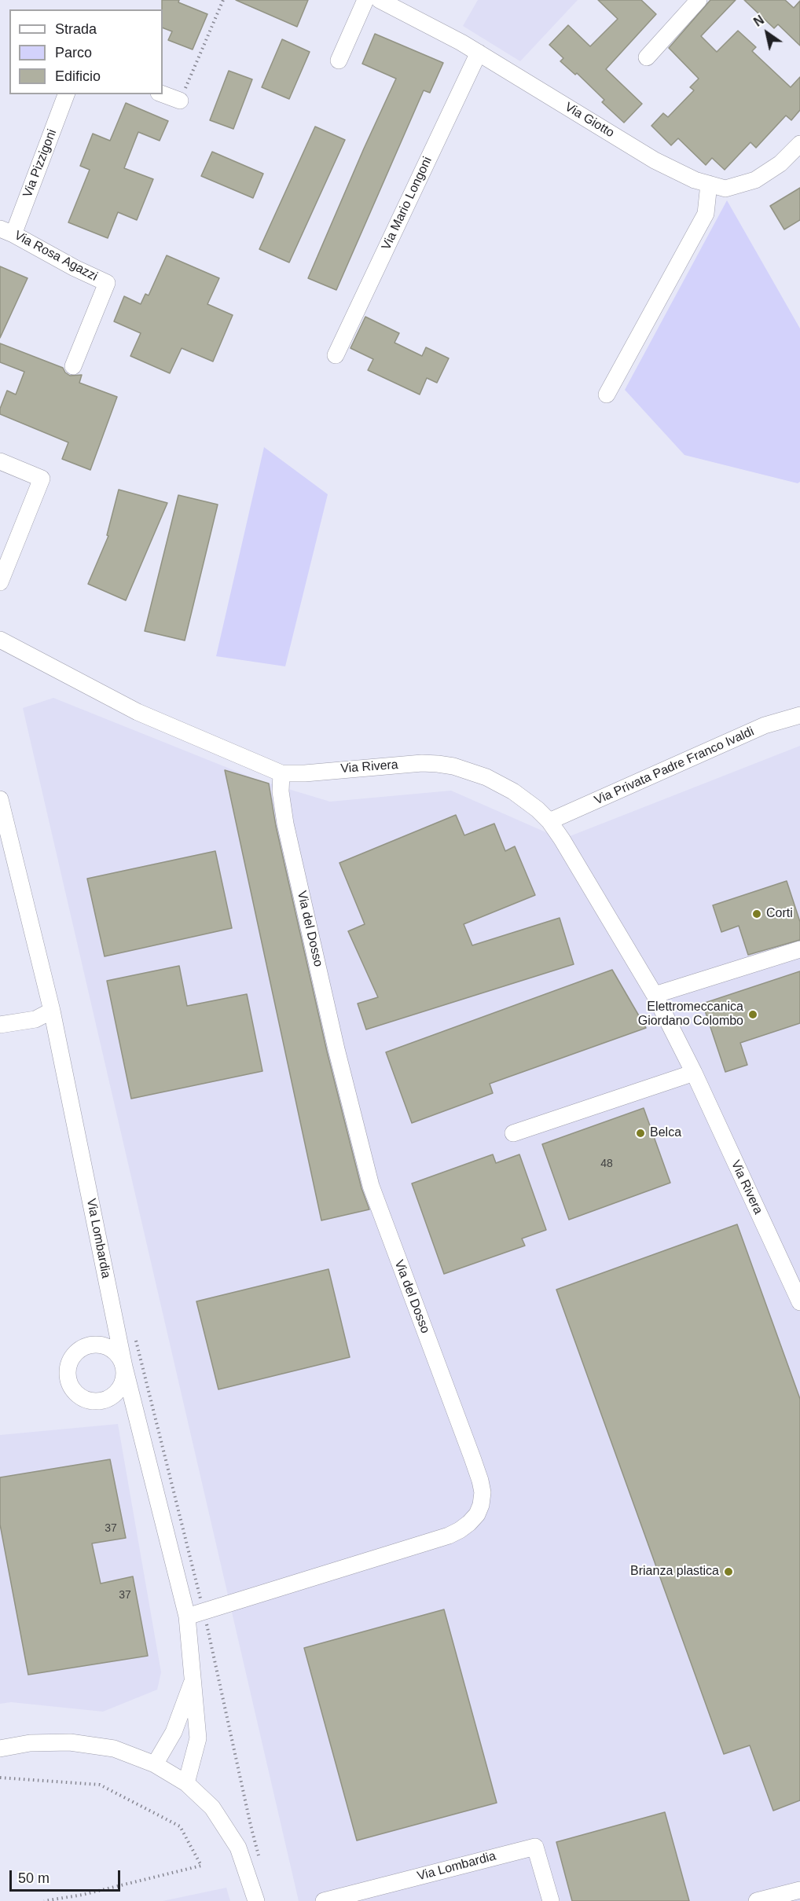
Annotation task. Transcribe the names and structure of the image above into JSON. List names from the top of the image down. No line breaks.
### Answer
{"streets":{"street":["Via Giotto","Via Pizzigoni","Via Mario Longoni","Via Rosa Agazzi","Via Privata Padre Franco Ivaldi","Via Rivera","Via del Dosso","Via Lombardia"]},"crossings":[["Via Giotto","Via Mario Longoni"],["Via Pizzigoni","Via Rosa Agazzi"],["Via Privata Padre Franco Ivaldi","Via Rivera"],["Via Rivera","Via del Dosso"],["Via del Dosso","Via Lombardia"]],"places":["Corti","Elettromeccanica Giordano Colombo","Belca","Brianza plastica"],"house_numbers":["48","37","37"],"legend":["Strada","Parco","Edificio"],"scale_bar":"50 m","north":"top left"}
